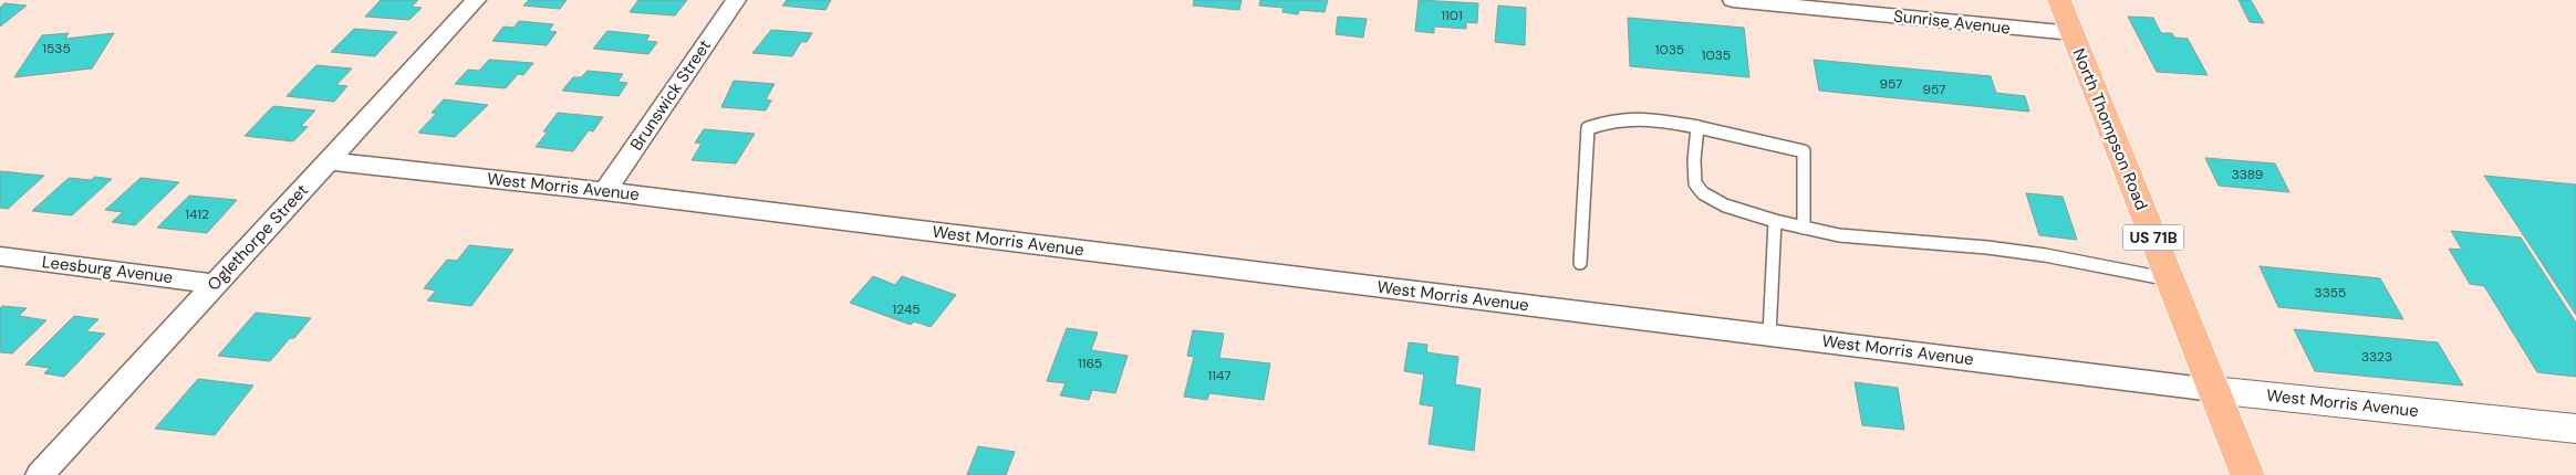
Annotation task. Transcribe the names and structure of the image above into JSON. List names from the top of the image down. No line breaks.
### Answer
{"streets":{"main road":["North Thompson Road","US 71B"],"street":["Sunrise Avenue","Brunswick Street","West Morris Avenue","Oglethorpe Street","Leesburg Avenue"]},"crossings":[["Sunrise Avenue","North Thompson Road"],["Brunswick Street","West Morris Avenue"],["North Thompson Road","West Morris Avenue"],["West Morris Avenue","Oglethorpe Street"],["Oglethorpe Street","Leesburg Avenue"]],"house_numbers":["1101","1535","1035","1035","957","957","3389","1412","3355","1245","3323","1165","1147"]}
